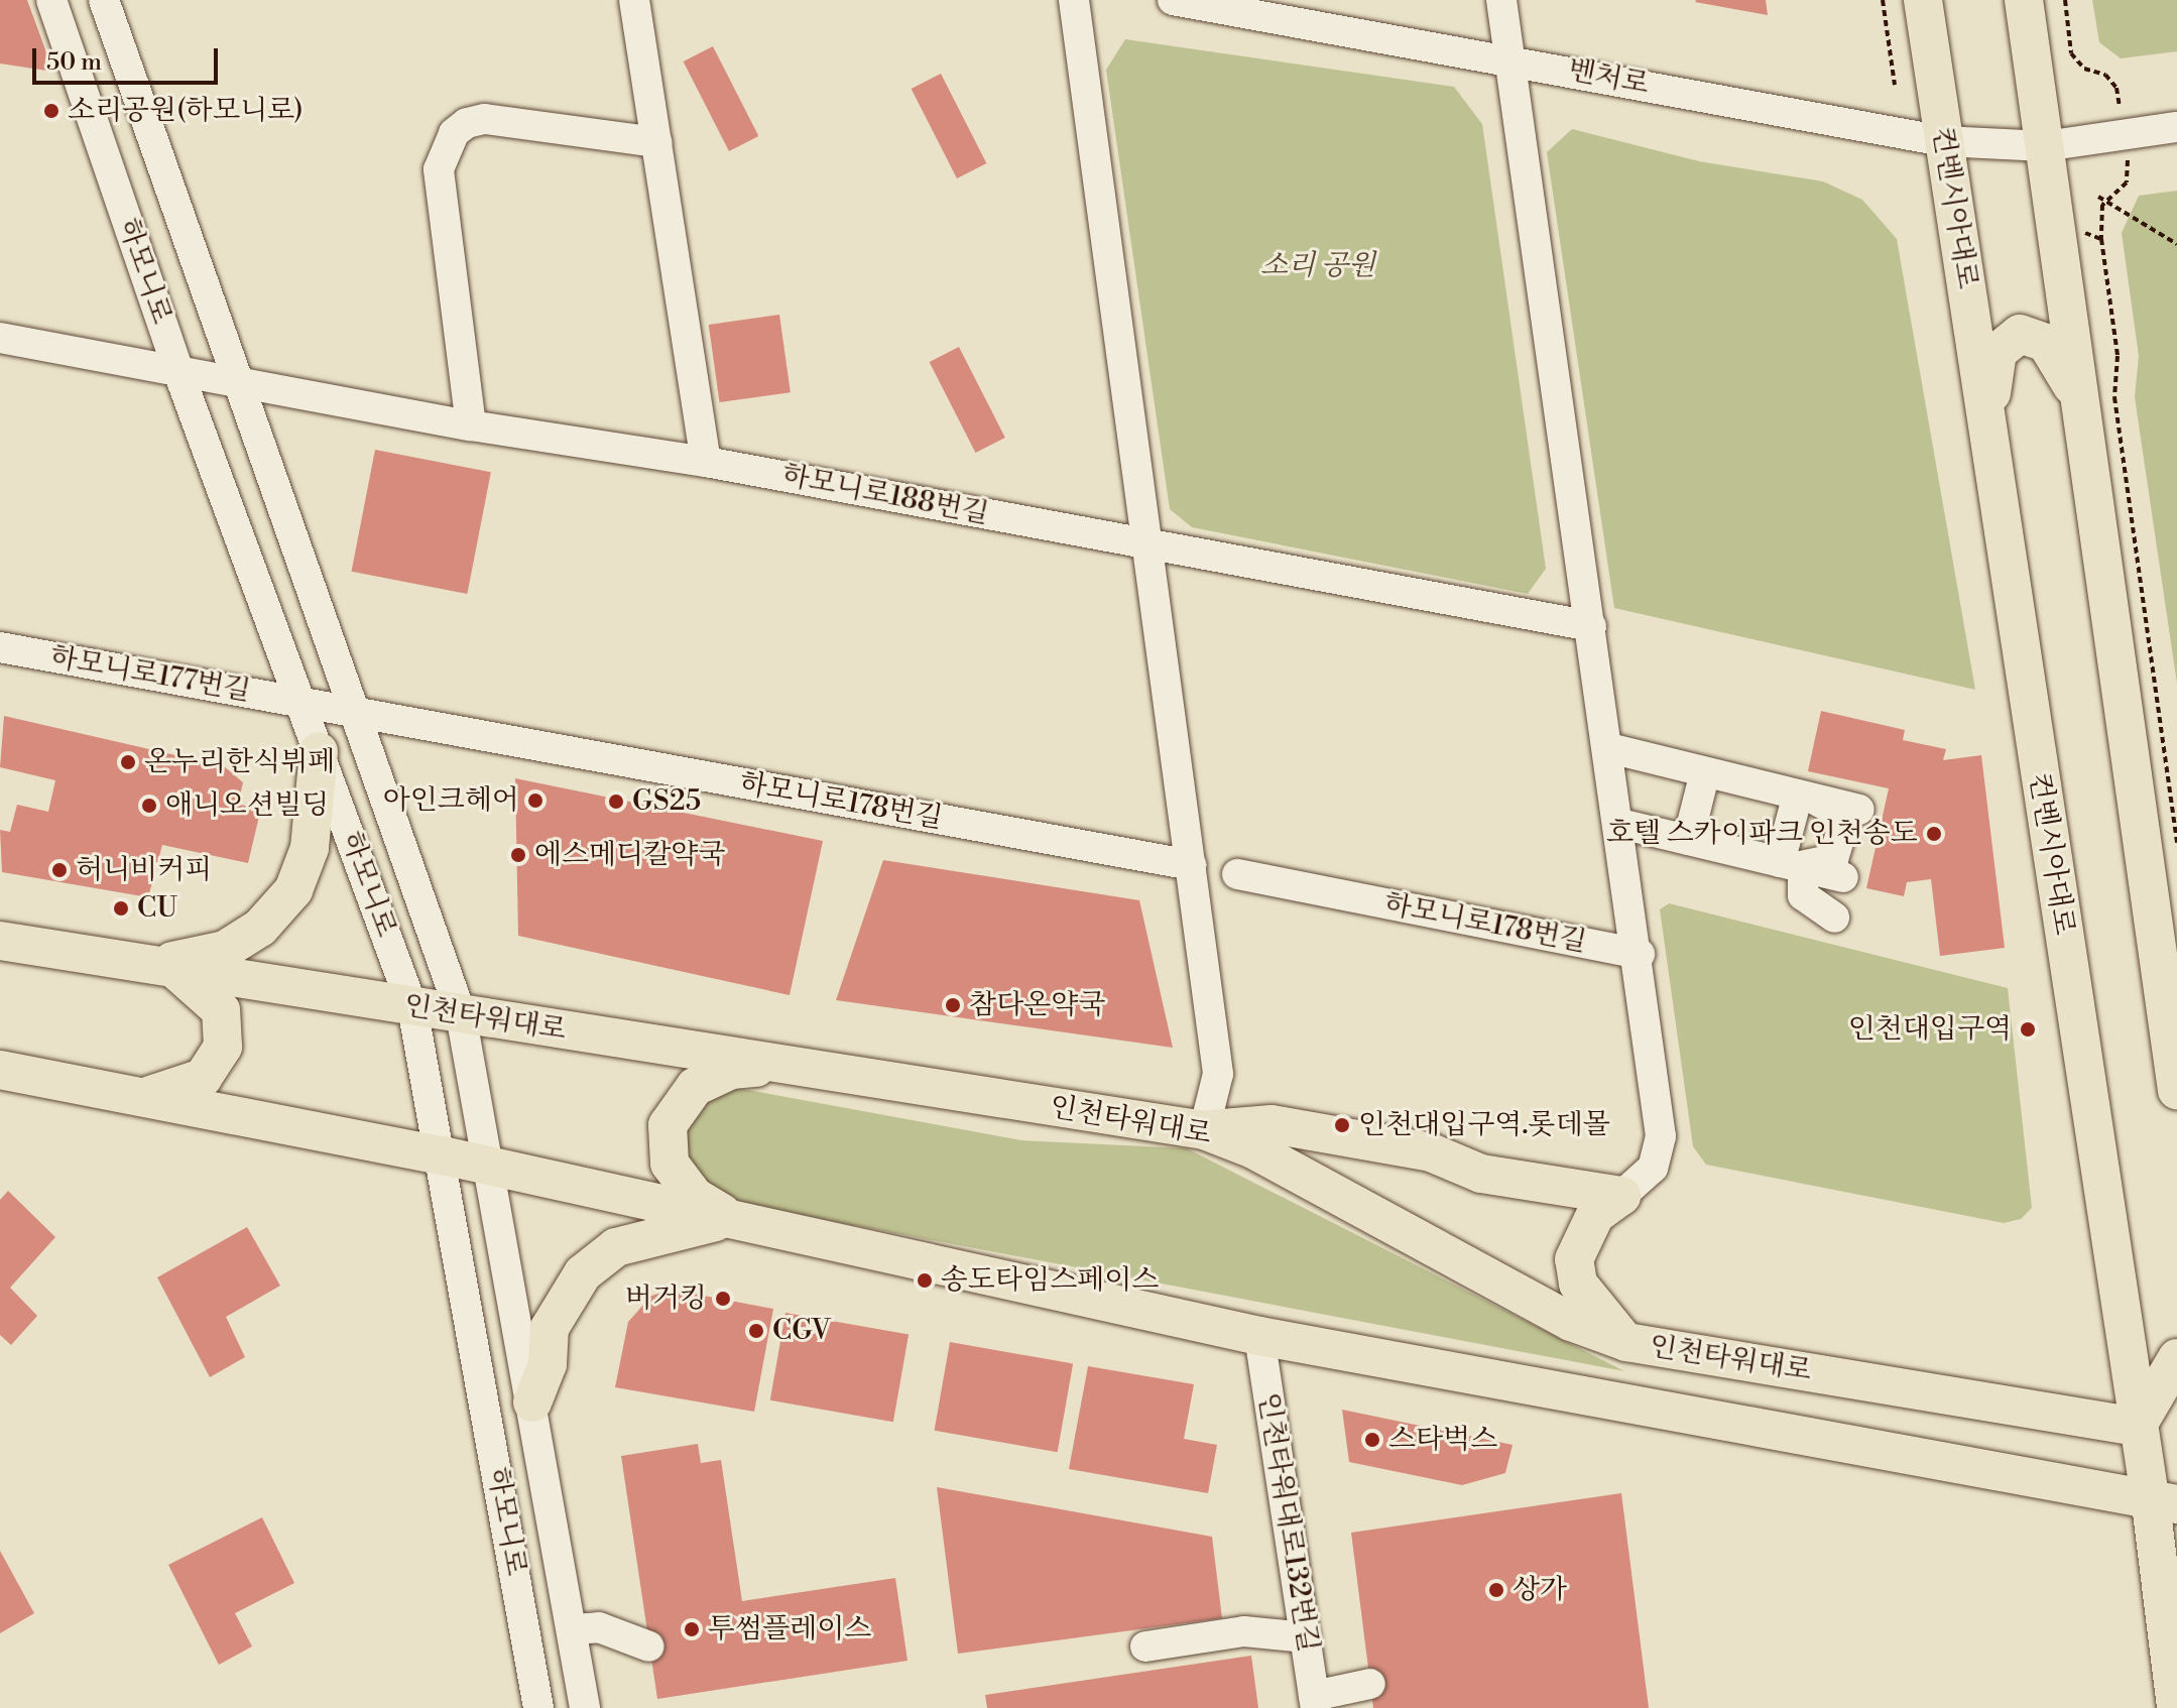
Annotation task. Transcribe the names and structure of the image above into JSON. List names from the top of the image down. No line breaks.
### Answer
{"streets":{"main road":["컨벤시아대로","인천타워대로"],"street":["벤처로","하모니로","하모니로188번길","하모니로177번길","하모니로178번길","인천타워대로132번길"]},"crossings":[["벤처로","컨벤시아대로"],["컨벤시아대로","인천타워대로"],["하모니로","하모니로188번길"],["하모니로","하모니로177번길"],["하모니로","하모니로178번길"],["하모니로","인천타워대로"],["하모니로177번길","하모니로178번길"],["인천타워대로","인천타워대로132번길"]],"parks":["소리 공원"],"places":["소리공원(하모니로)","온누리한식뷔페","아인크헤어","GS25","애니오션빌딩","호텔 스카이파크 인천송도","에스메디칼약국","허니비커피","CU","참다온약국","인천대입구역","인천대입구역.롯데몰","송도타임스페이스","버거킹","CGV","스타벅스","상가","투썸플레이스"],"scale_bar":"50 m"}
